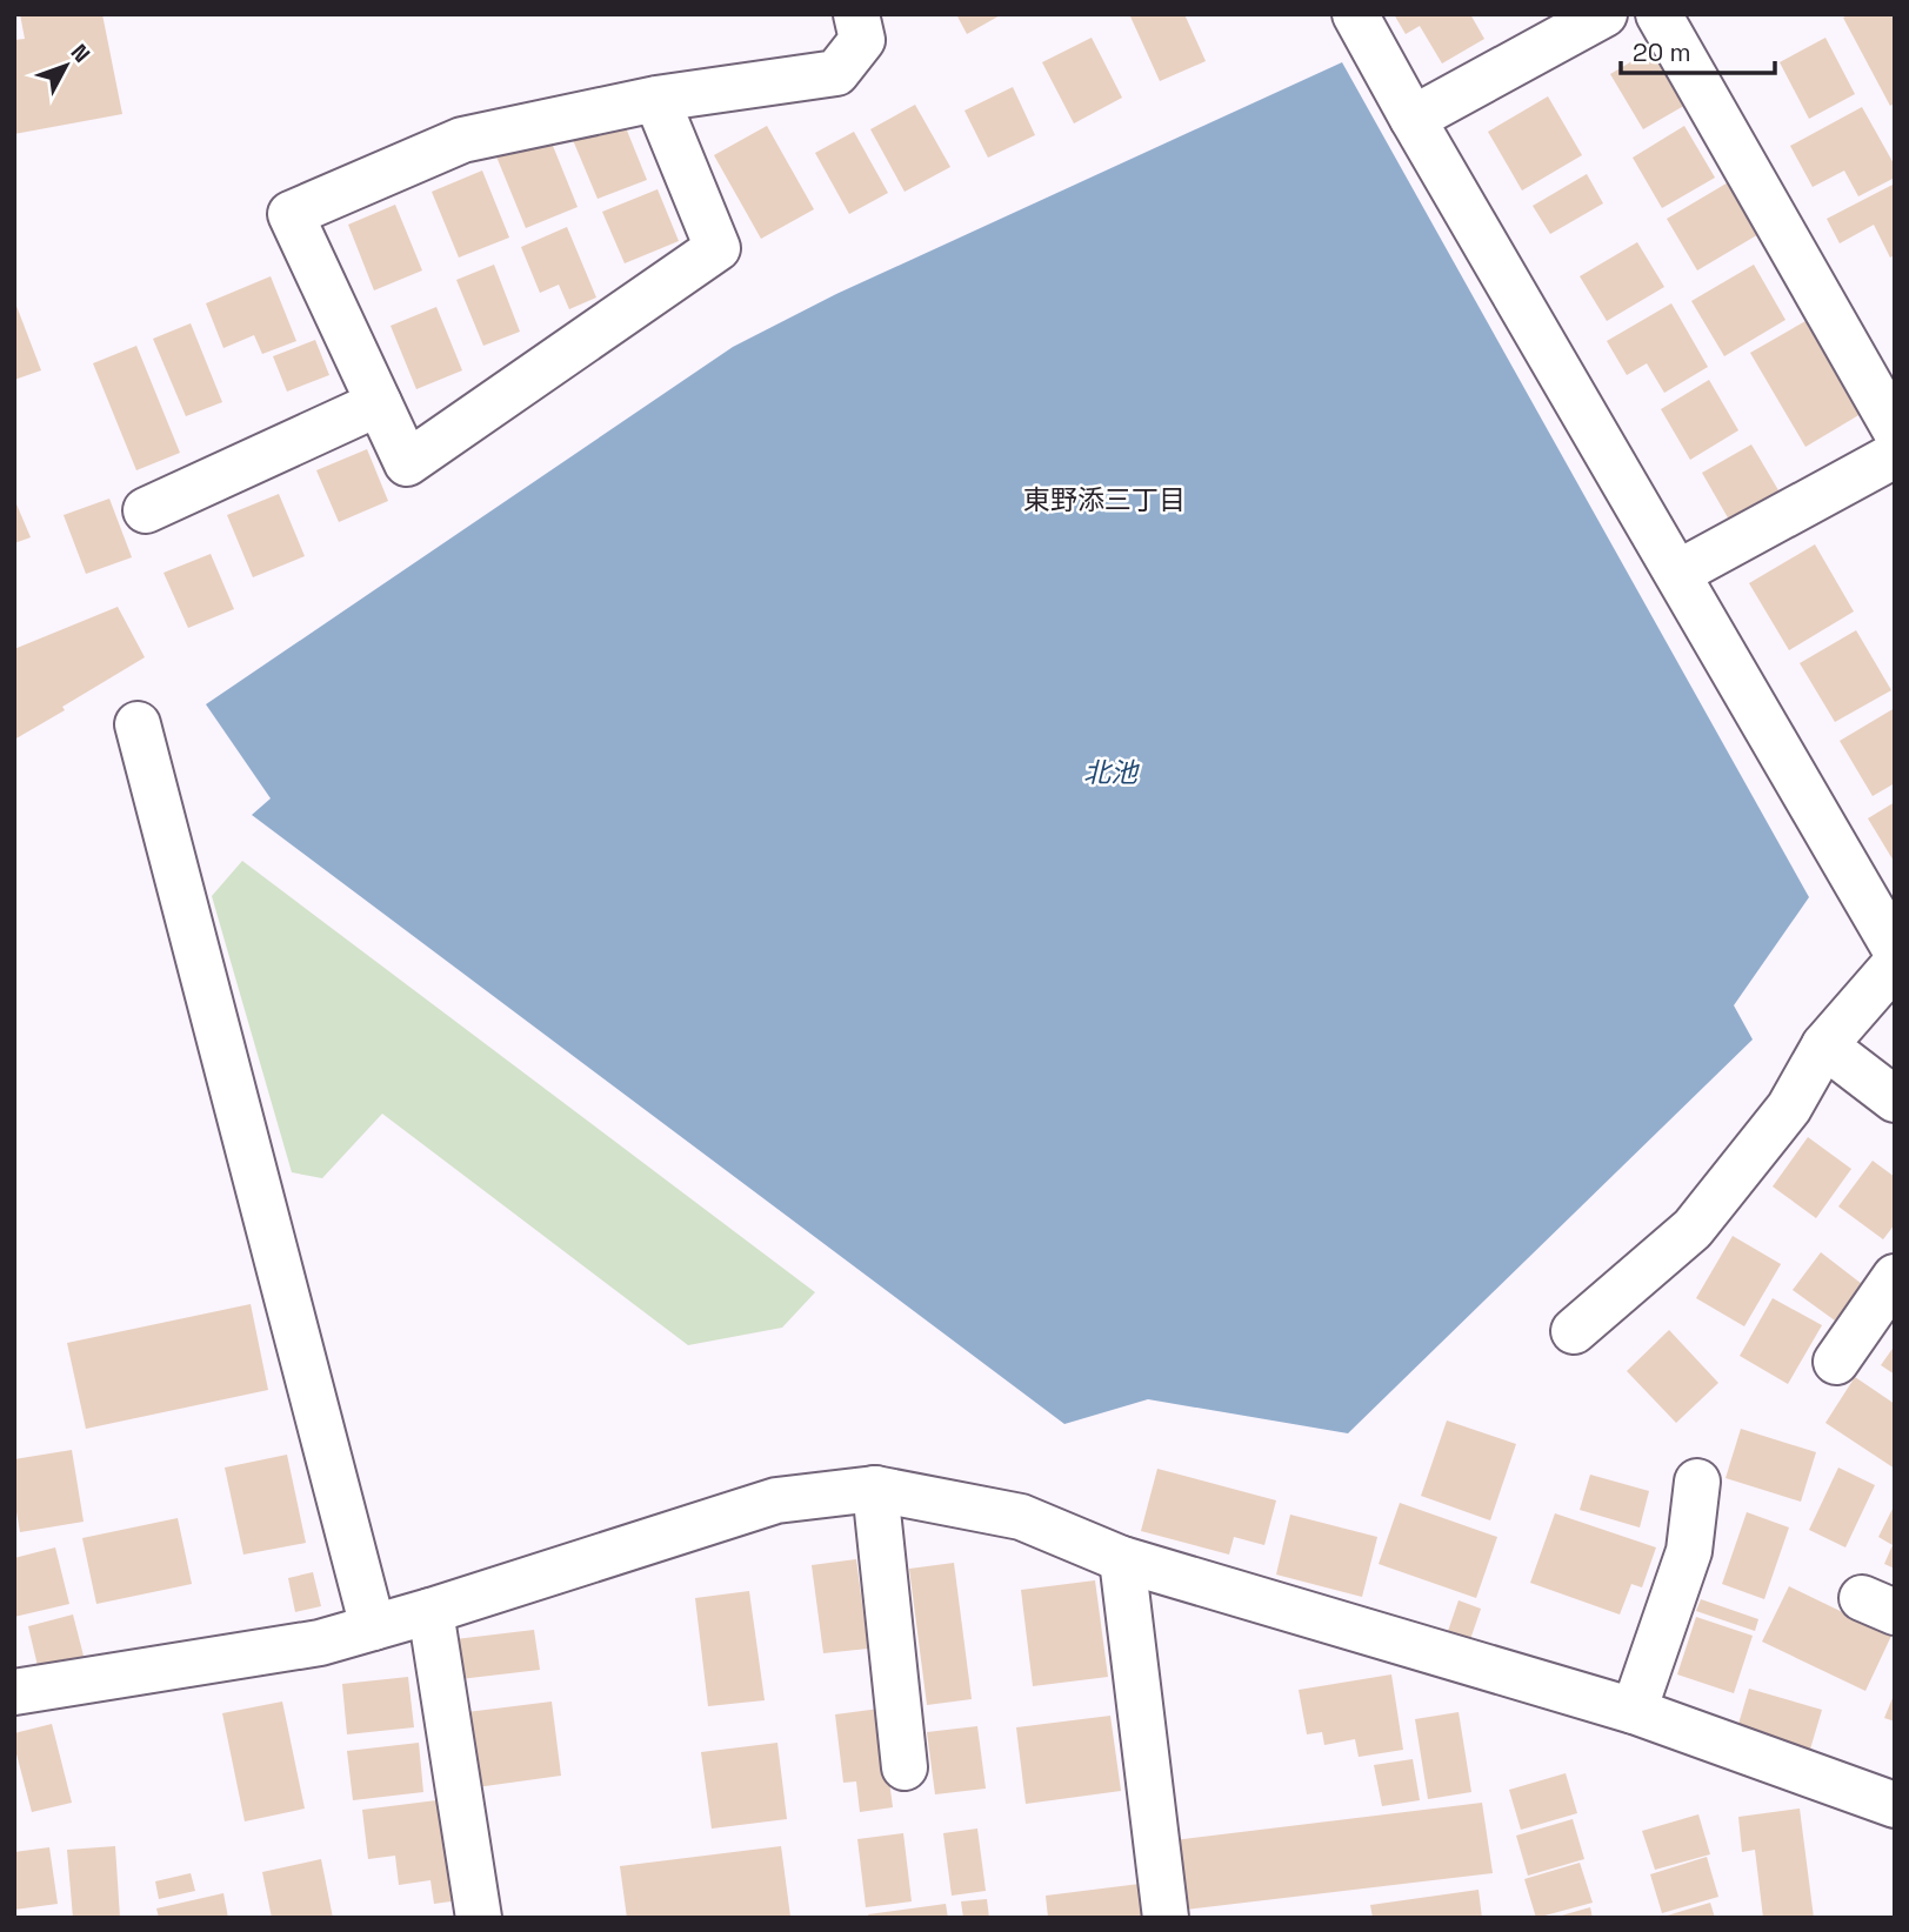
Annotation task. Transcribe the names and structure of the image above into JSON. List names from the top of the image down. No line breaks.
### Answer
{"districts":["東野添三丁目"],"water":["北池"],"scale_bar":"20 m","north":"top right"}
